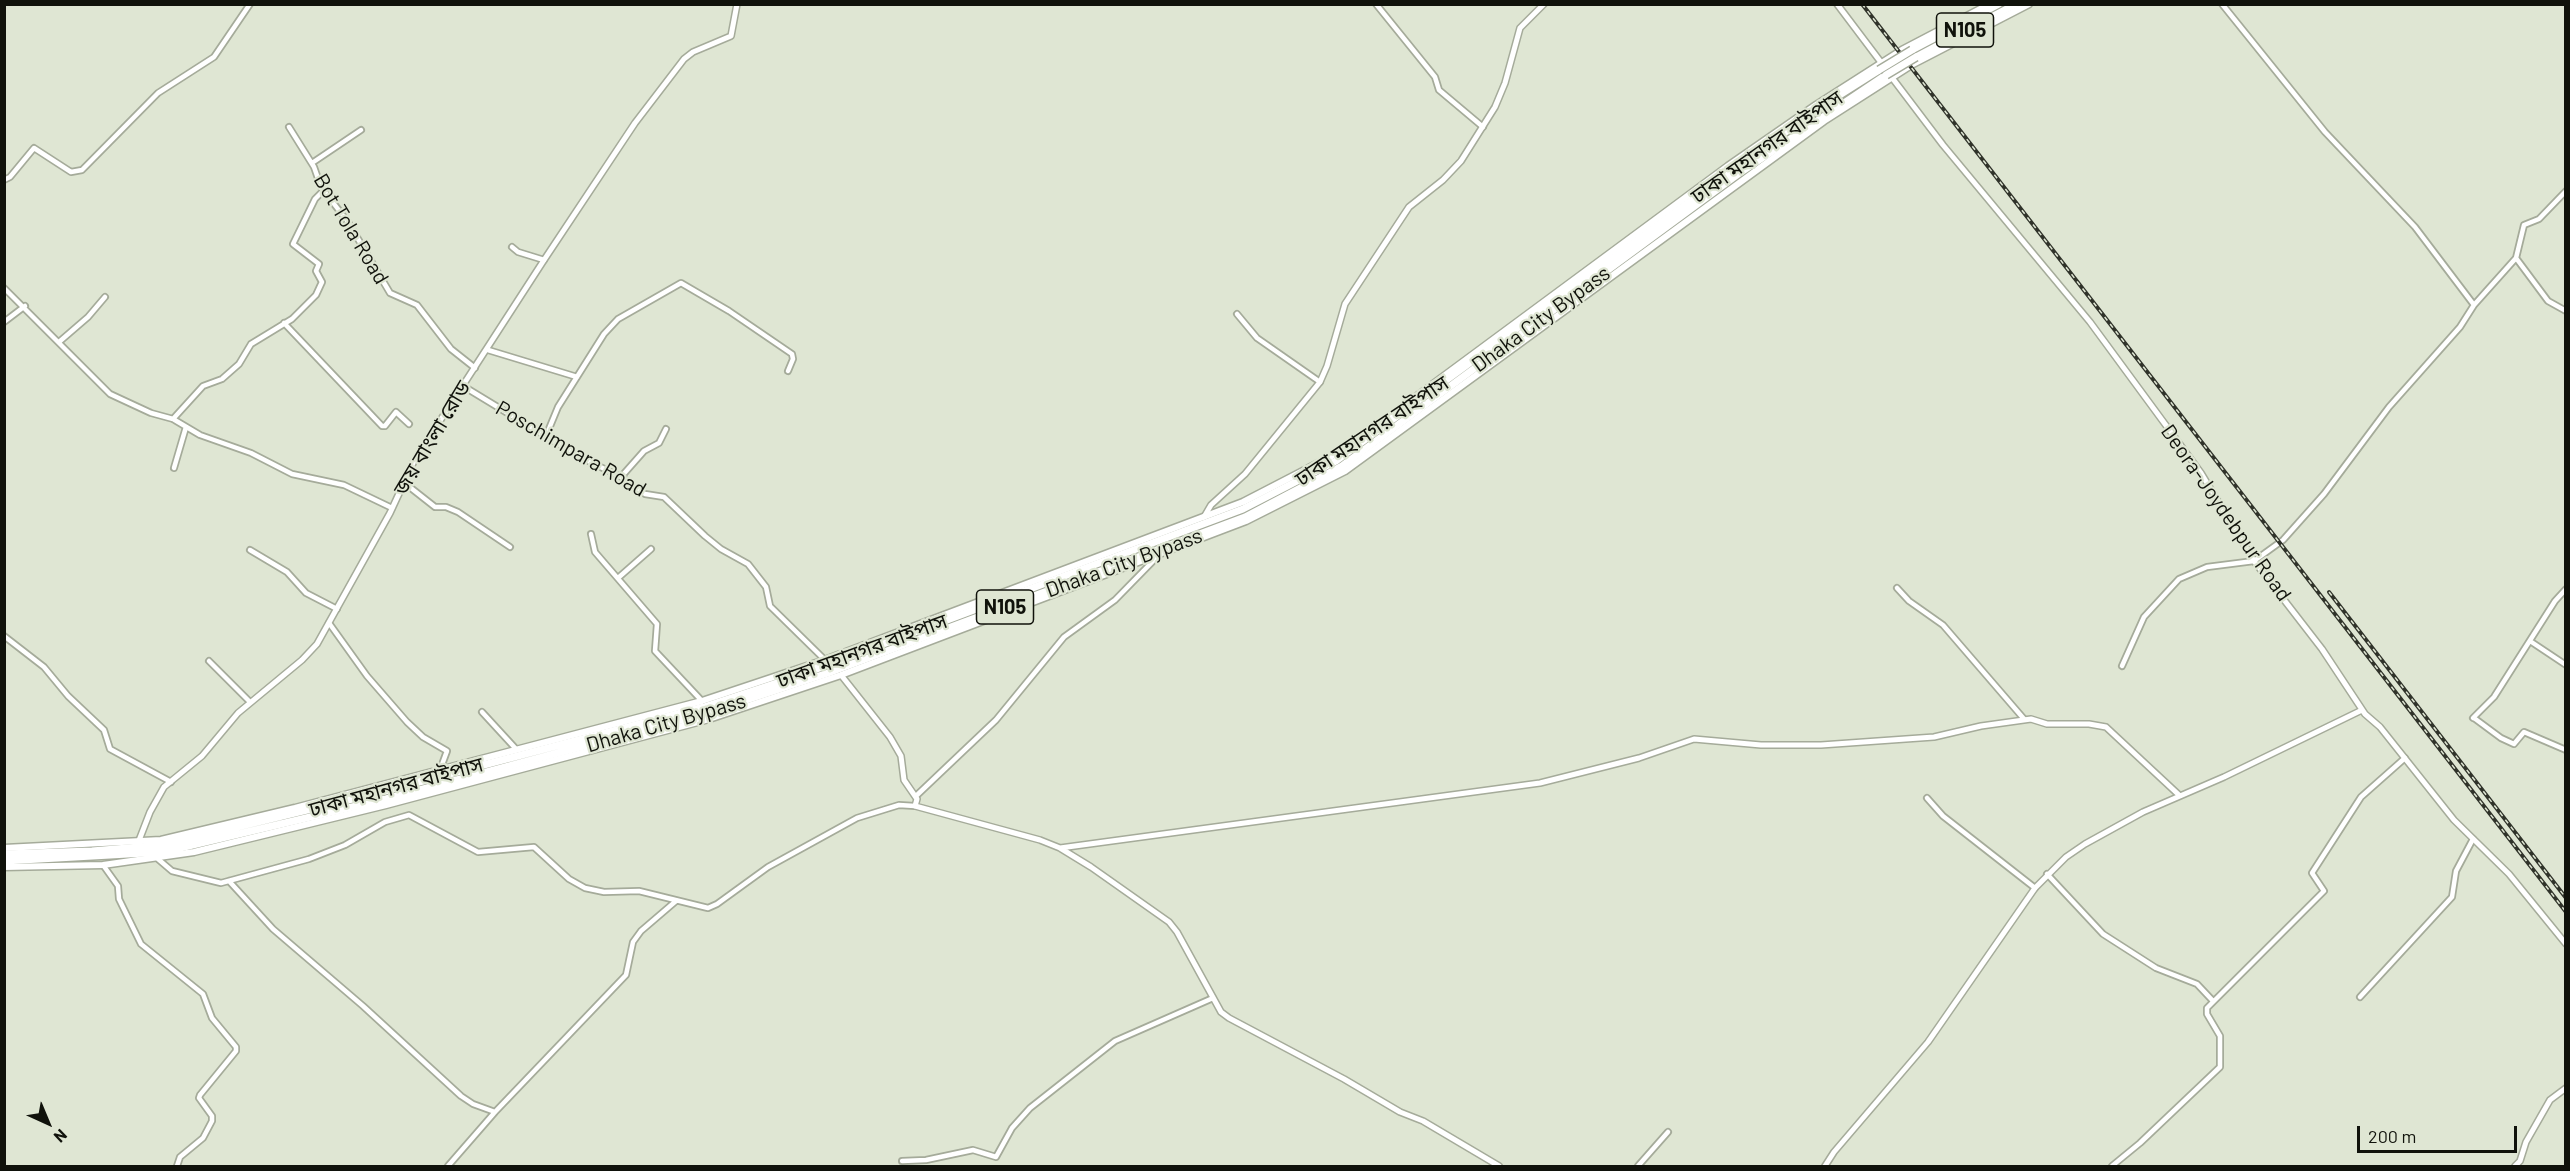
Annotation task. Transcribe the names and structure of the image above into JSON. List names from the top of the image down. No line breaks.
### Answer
{"streets":{"highway":["N105","ঢাকা মহানগর বাইপাস","Dhaka City Bypass"],"street":["Bot Tola Road","জয় বাংলা রোড","Poschimpara Road","Deora-Joydebpur Road"]},"crossings":[["N105","ঢাকা মহানগর বাইপাস"],["ঢাকা মহানগর বাইপাস","Dhaka City Bypass"],["ঢাকা মহানগর বাইপাস","Deora-Joydebpur Road"],["Bot Tola Road","জয় বাংলা রোড"],["Dhaka City Bypass","Deora-Joydebpur Road"],["জয় বাংলা রোড","Poschimpara Road"]],"scale_bar":"200 m","north":"bottom right"}
